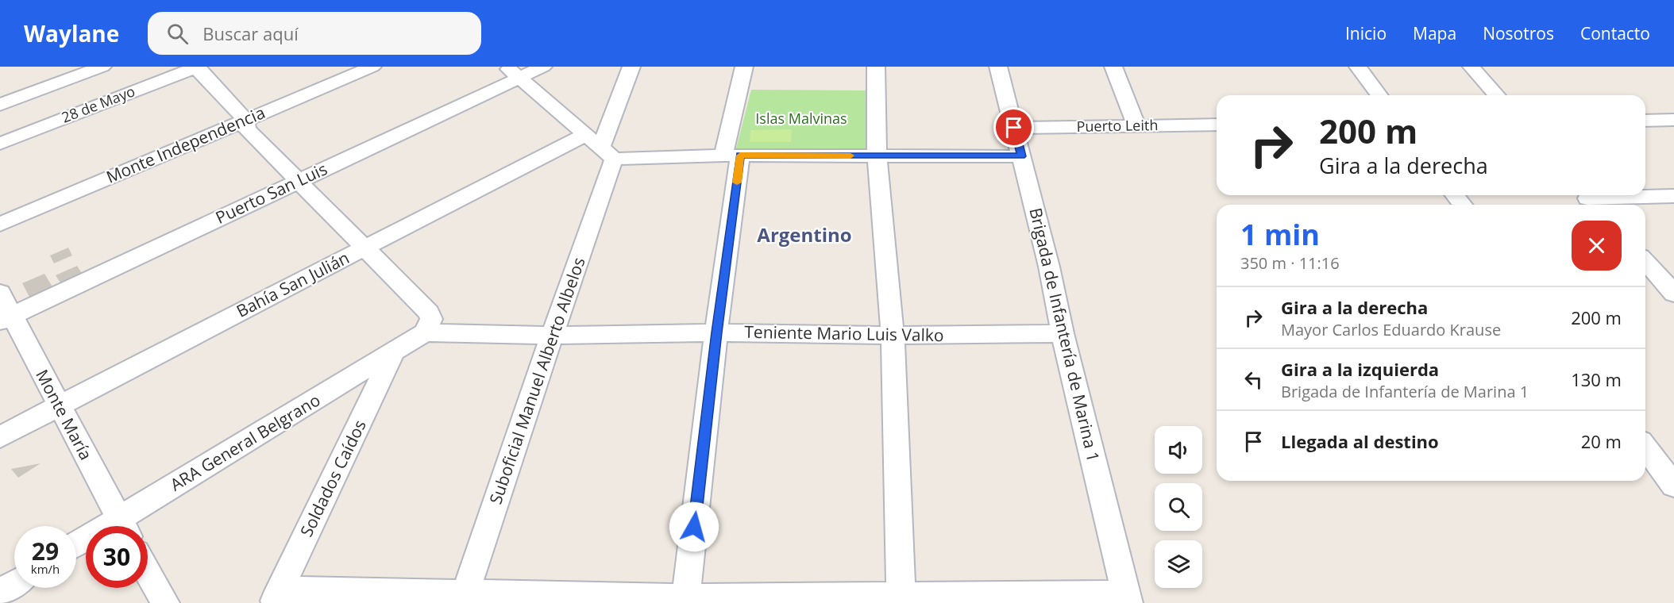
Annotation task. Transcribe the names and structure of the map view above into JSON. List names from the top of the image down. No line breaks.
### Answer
{"streets":{"street":["28 de Mayo","Puerto Leith","Monte Independencia","Puerto San Luis","Bahía San Julián","Teniente Mario Luis Valko","Brigada de Infantería de Marina 1","Suboficial Manuel Alberto Albelos","Monte María","ARA General Belgrano","Soldados Caídos"]},"crossings":[["Puerto Leith","Brigada de Infantería de Marina 1"],["Puerto San Luis","Monte María"],["Bahía San Julián","Suboficial Manuel Alberto Albelos"],["Bahía San Julián","Monte María"],["Teniente Mario Luis Valko","Brigada de Infantería de Marina 1"],["Teniente Mario Luis Valko","Suboficial Manuel Alberto Albelos"],["Teniente Mario Luis Valko","ARA General Belgrano"],["ARA General Belgrano","Soldados Caídos"]],"districts":["Argentino"],"parks":["Islas Malvinas"],"page":{"header":"Waylane","search":"Buscar aquí","nav":["Inicio","Mapa","Nosotros","Contacto"],"turn":["200 m","Gira a la derecha"],"heading":["1 min","350 m · 11:16"],"list":[{"name":"Gira a la derecha","note":"Mayor Carlos Eduardo Krause","value":"200 m"},{"name":"Gira a la izquierda","note":"Brigada de Infantería de Marina 1","value":"130 m"},{"name":"Llegada al destino","value":"20 m"}],"speed":"29 km/h","limit":"30"}}
